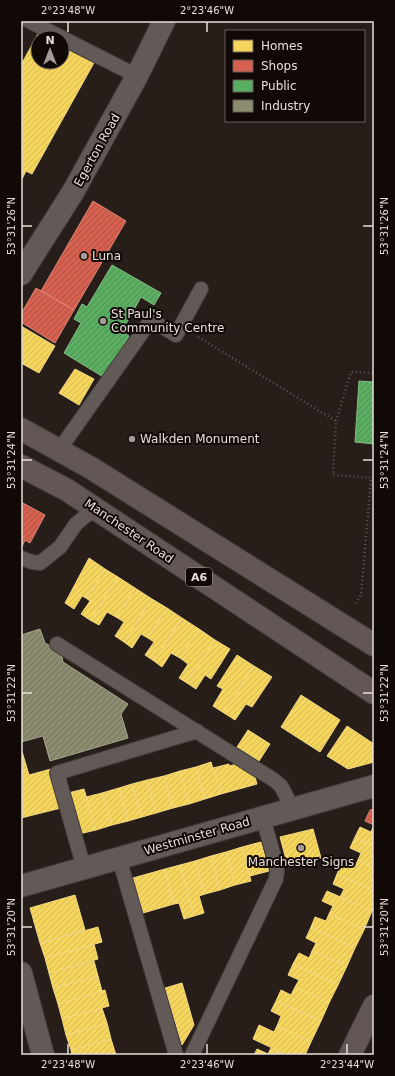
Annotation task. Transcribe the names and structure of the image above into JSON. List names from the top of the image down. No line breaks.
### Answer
{"streets":{"main road":["Manchester Road","A6"],"street":["Egerton Road","Westminster Road"]},"places":["Luna","St Paul's Community Centre","Walkden Monument","Manchester Signs"],"legend":["Homes","Shops","Public","Industry"],"north":"top","coordinates":["2°23'48\"W","2°23'46\"W","53°31'26\"N","53°31'24\"N","53°31'22\"N","53°31'20\"N","2°23'44\"W"]}
